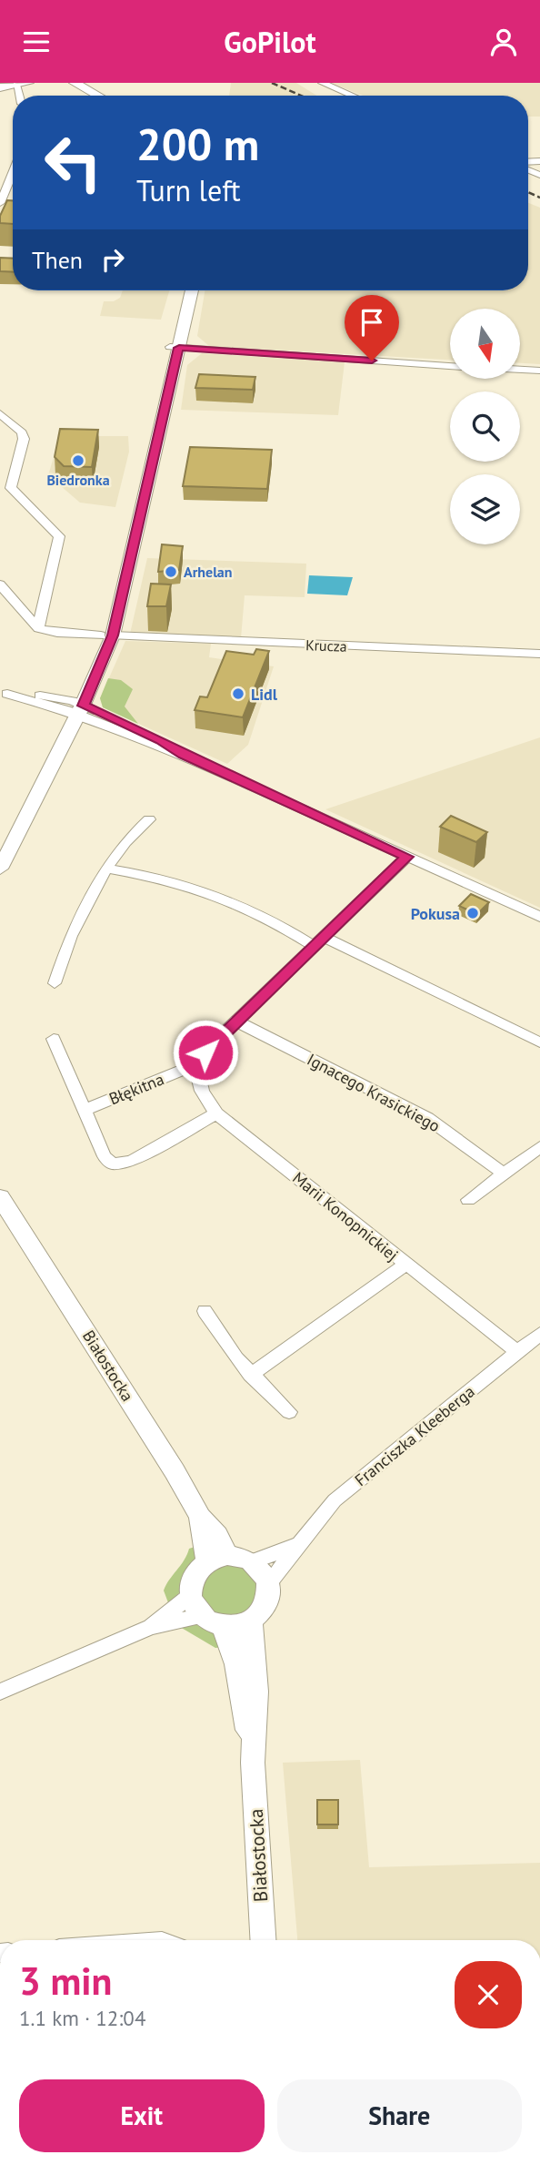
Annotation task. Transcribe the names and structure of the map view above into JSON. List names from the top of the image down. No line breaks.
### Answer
{"streets":{"main road":["Białostocka"],"street":["Krucza","Błękitna","Ignacego Krasickiego","Marii Konopnickiej","Franciszka Kleeberga"]},"crossings":[["Błękitna","Ignacego Krasickiego"],["Błękitna","Marii Konopnickiej"],["Marii Konopnickiej","Franciszka Kleeberga"],["Białostocka","Franciszka Kleeberga"]],"places":["Biedronka","Arhelan","Lidl","Pokusa"],"north":"bottom","page":{"header":"GoPilot","turn":["200 m","Turn left"],"then":"Then","heading":["3 min","1.1 km · 12:04"],"buttons":["Exit","Share"]}}
